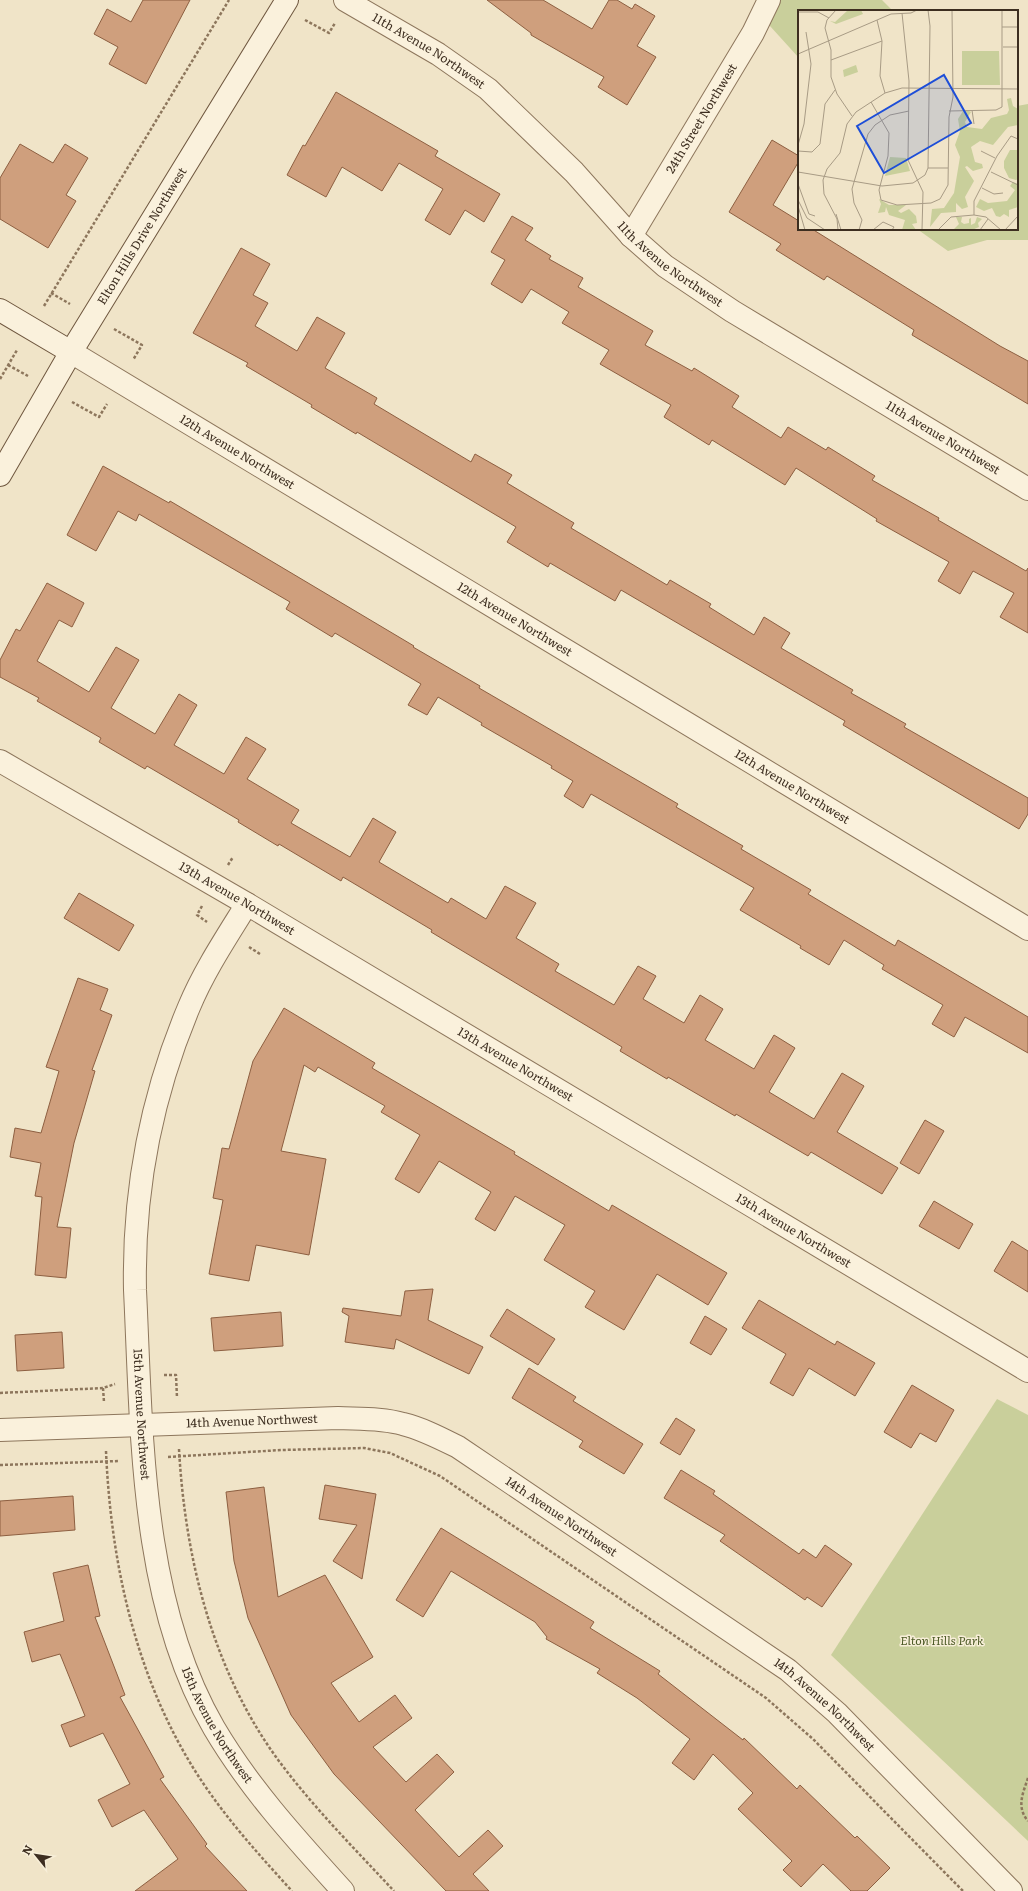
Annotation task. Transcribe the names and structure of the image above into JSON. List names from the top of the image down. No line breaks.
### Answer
{"streets":{"street":["11th Avenue Northwest","24th Street Northwest","Elton Hills Drive Northwest","12th Avenue Northwest","13th Avenue Northwest","15th Avenue Northwest","14th Avenue Northwest"]},"crossings":[["11th Avenue Northwest","24th Street Northwest"],["Elton Hills Drive Northwest","12th Avenue Northwest"],["13th Avenue Northwest","15th Avenue Northwest"],["15th Avenue Northwest","14th Avenue Northwest"]],"parks":["Elton Hills Park"],"north":"top left"}
